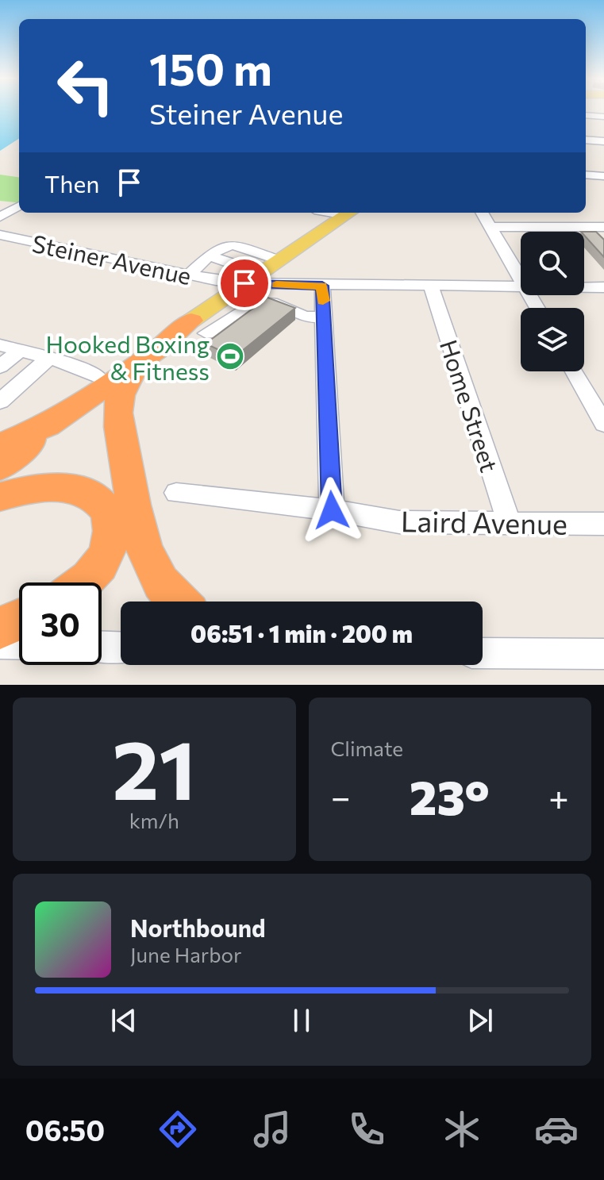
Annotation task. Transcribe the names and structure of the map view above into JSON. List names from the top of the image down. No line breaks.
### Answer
{"streets":{"street":["Steiner Avenue","Home Street","Laird Avenue"]},"crossings":[["Steiner Avenue","Home Street"],["Home Street","Laird Avenue"]],"places":{"sports":["Hooked Boxing & Fitness"]},"page":{"turn":["150 m","Steiner Avenue"],"then":"Then","limit":"30","trip":"06:51 · 1 min · 200 m","tile":[["21","km/h"],"Climate"],"heat":["−","23°","+"],"song":["Northbound","June Harbor"],"tabs":"06:50"}}
